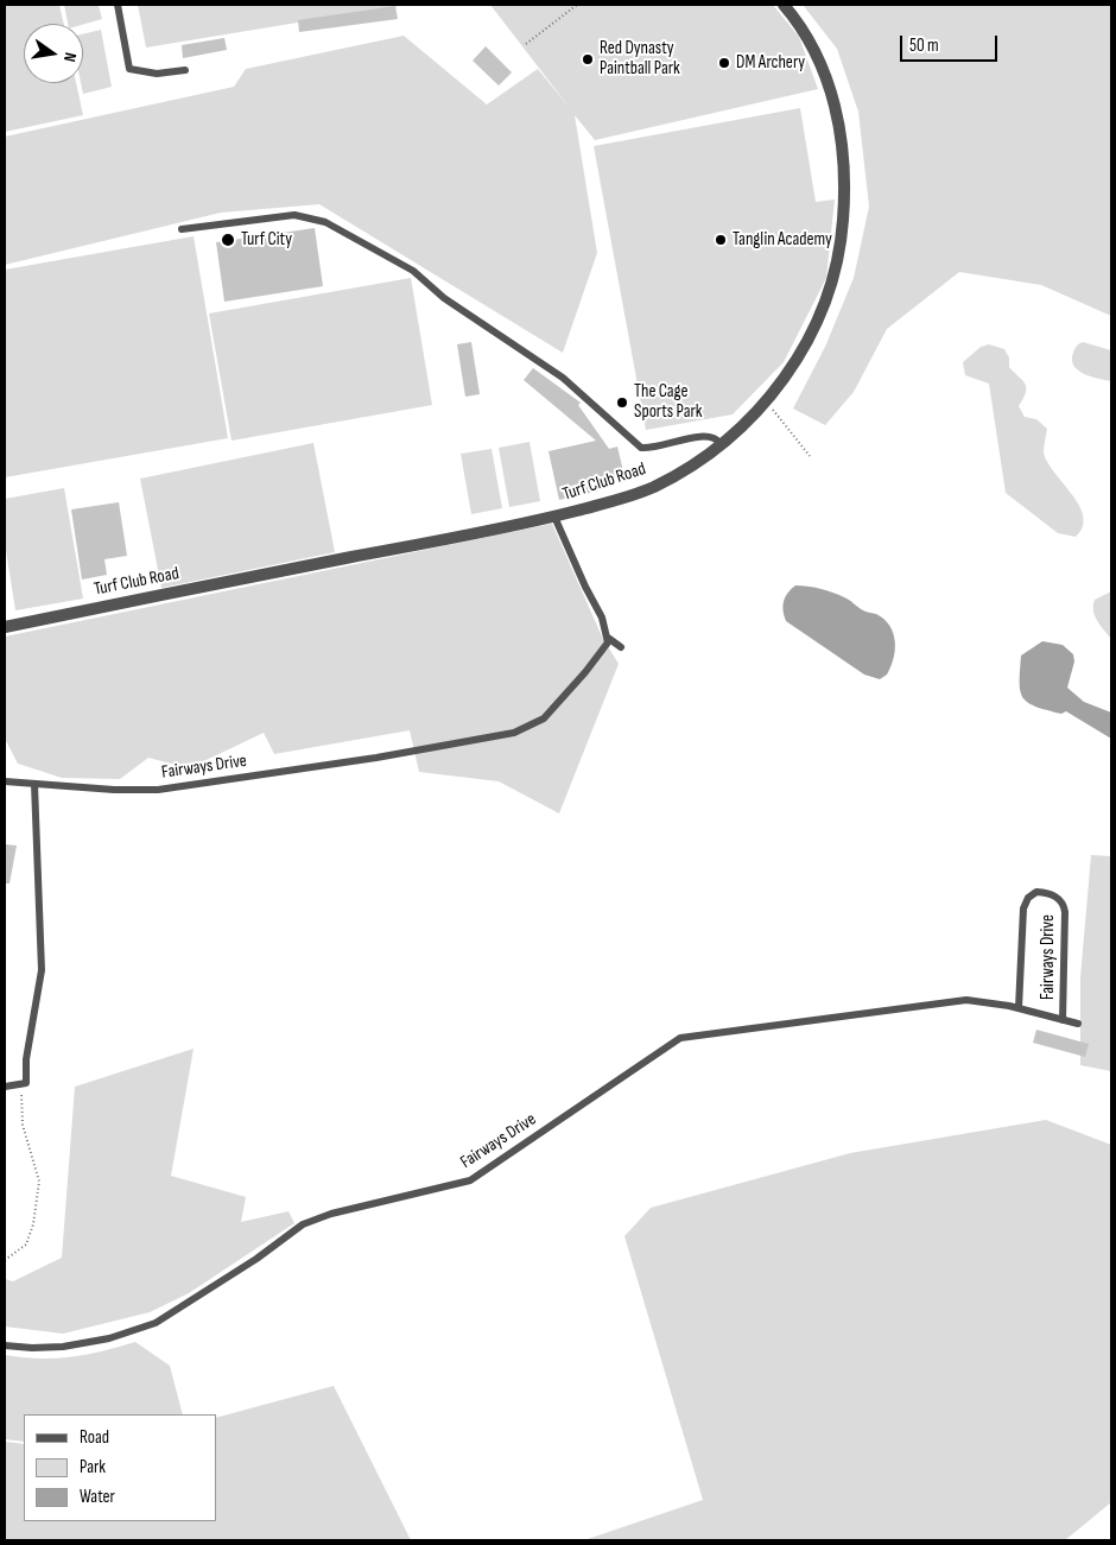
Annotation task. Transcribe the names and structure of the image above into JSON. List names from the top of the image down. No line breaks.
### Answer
{"streets":{"street":["Turf Club Road"],"lane":["Fairways Drive"]},"places":["Red Dynasty Paintball Park","DM Archery","Turf City","Tanglin Academy","The Cage Sports Park"],"legend":["Road","Park","Water"],"scale_bar":"50 m","north":"right"}
